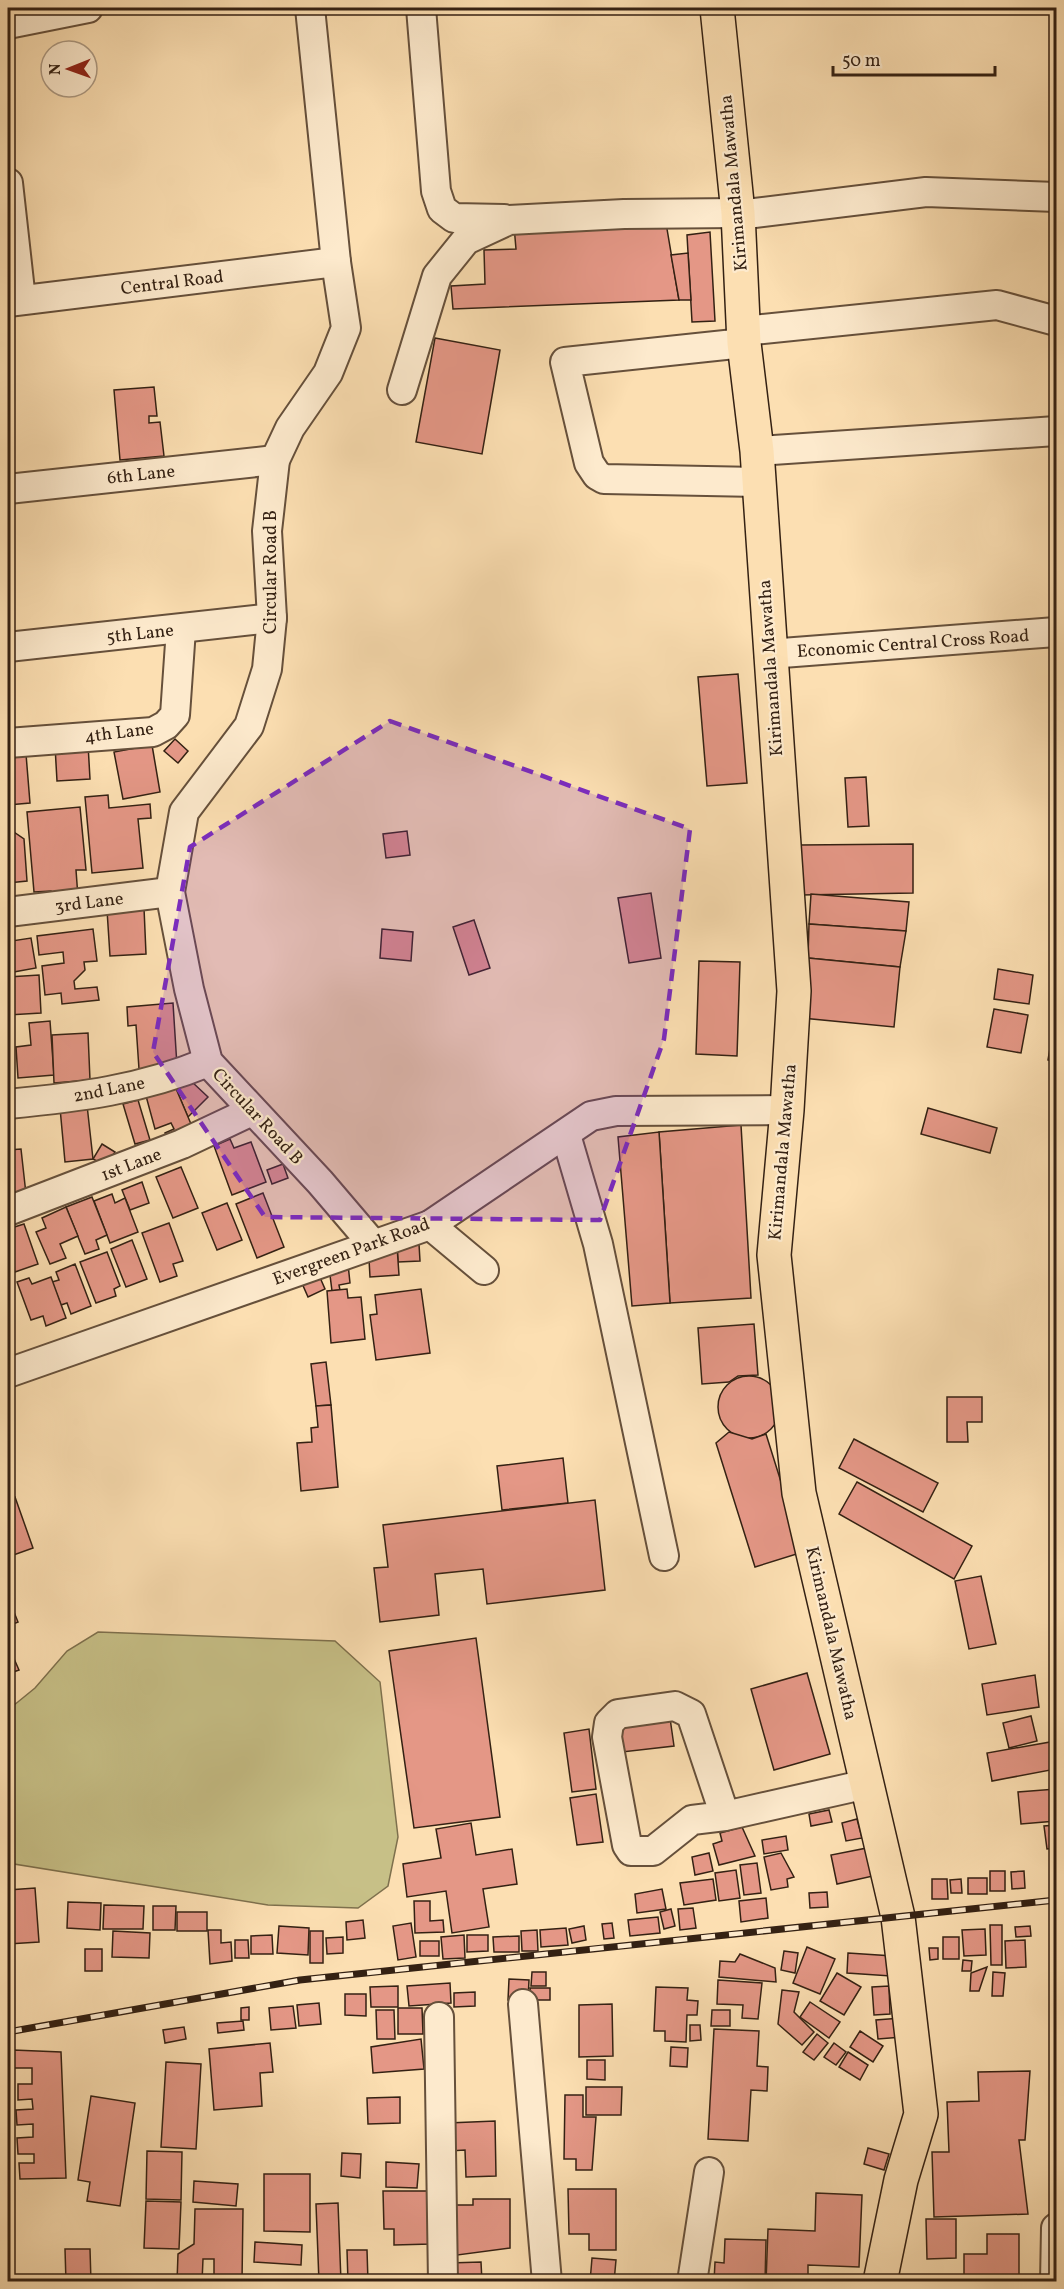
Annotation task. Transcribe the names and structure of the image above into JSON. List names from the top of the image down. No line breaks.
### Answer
{"streets":{"main road":["Kirimandala Mawatha"],"street":["Central Road","6th Lane","Circular Road B","5th Lane","Economic Central Cross Road","4th Lane","3rd Lane","2nd Lane","1st Lane","Evergreen Park Road"]},"crossings":[["Kirimandala Mawatha","Economic Central Cross Road"],["Kirimandala Mawatha","Evergreen Park Road"],["Central Road","Circular Road B"],["6th Lane","Circular Road B"],["Circular Road B","5th Lane"],["Circular Road B","3rd Lane"],["Circular Road B","2nd Lane"],["Circular Road B","1st Lane"],["Circular Road B","Evergreen Park Road"],["5th Lane","4th Lane"]],"scale_bar":"50 m","north":"left"}
